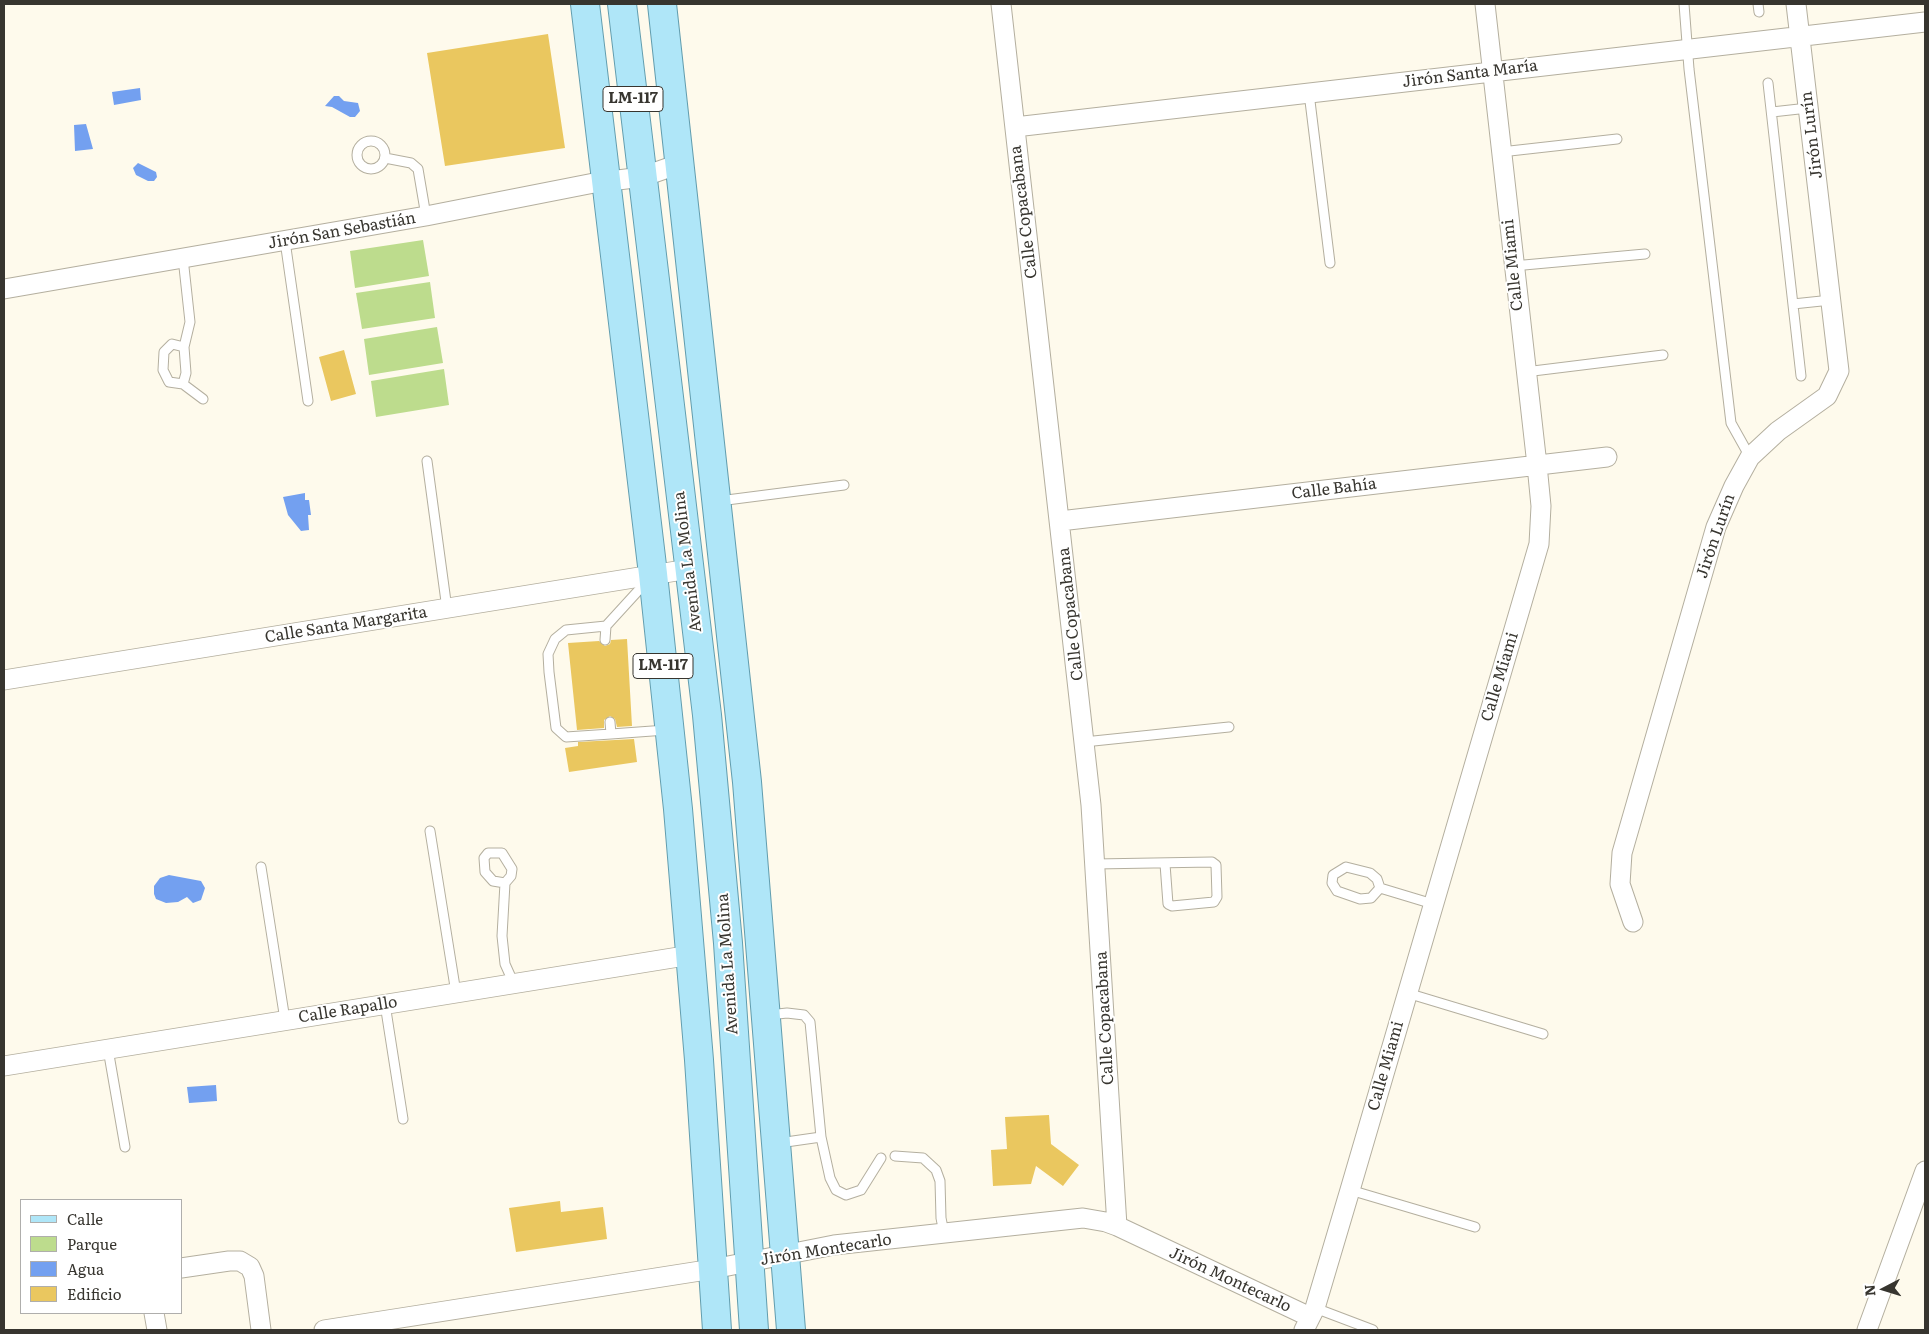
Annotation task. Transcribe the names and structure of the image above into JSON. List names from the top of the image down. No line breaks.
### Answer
{"streets":{"main road":["LM-117","Avenida La Molina"],"street":["Jirón Santa María","Jirón Lurín","Calle Copacabana","Jirón San Sebastián","Calle Miami","Calle Bahía","Calle Santa Margarita","Calle Rapallo","Jirón Montecarlo"]},"crossings":[["Jirón Santa María","Jirón Lurín"],["Jirón Santa María","Calle Copacabana"],["Jirón Santa María","Calle Miami"],["LM-117","Jirón San Sebastián"],["LM-117","Calle Santa Margarita"],["LM-117","Calle Rapallo"],["LM-117","Jirón Montecarlo"],["Calle Copacabana","Calle Bahía"],["Calle Copacabana","Jirón Montecarlo"],["Jirón San Sebastián","Avenida La Molina"],["Calle Miami","Calle Bahía"],["Calle Miami","Jirón Montecarlo"],["Avenida La Molina","Calle Santa Margarita"],["Avenida La Molina","Jirón Montecarlo"]],"legend":["Calle","Parque","Agua","Edificio"],"north":"left"}
